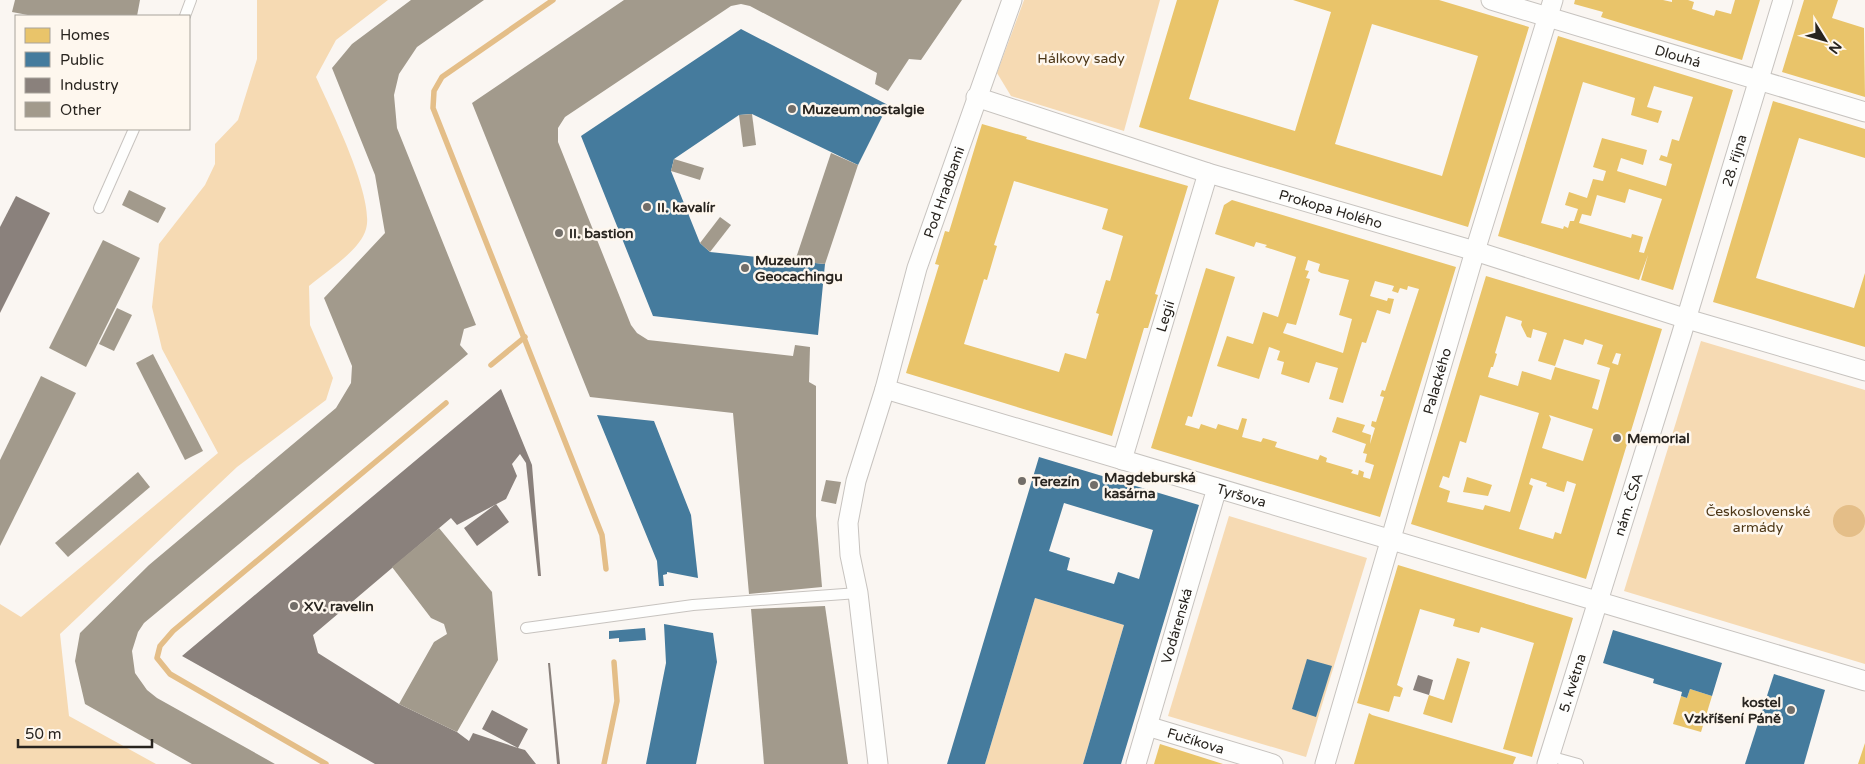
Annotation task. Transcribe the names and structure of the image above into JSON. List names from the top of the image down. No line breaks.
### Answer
{"streets":{"street":["Dlouhá","28. října","Pod Hradbami","Prokopa Holého","Legií","Palackého","Tyršova","nám. ČSA","Vodárenská","5. května","Fučíkova"]},"crossings":[["Dlouhá","28. října"],["Dlouhá","Palackého"],["28. října","Prokopa Holého"],["28. října","nám. ČSA"],["Pod Hradbami","Prokopa Holého"],["Pod Hradbami","Tyršova"],["Prokopa Holého","Legií"],["Prokopa Holého","Palackého"],["Prokopa Holého","nám. ČSA"],["Legií","Tyršova"],["Palackého","Tyršova"],["Tyršova","nám. ČSA"],["Tyršova","Vodárenská"],["Tyršova","5. května"],["nám. ČSA","5. května"],["Vodárenská","Fučíkova"]],"parks":["Hálkovy sady","Československé armády"],"places":["Muzeum nostalgie","II. kavalír","II. bastion","Muzeum Geocachingu","Memorial","Terezín","Magdeburská kasárna","XV. ravelin","kostel Vzkříšení Páně"],"legend":["Homes","Public","Industry","Other"],"scale_bar":"50 m","north":"bottom right"}
